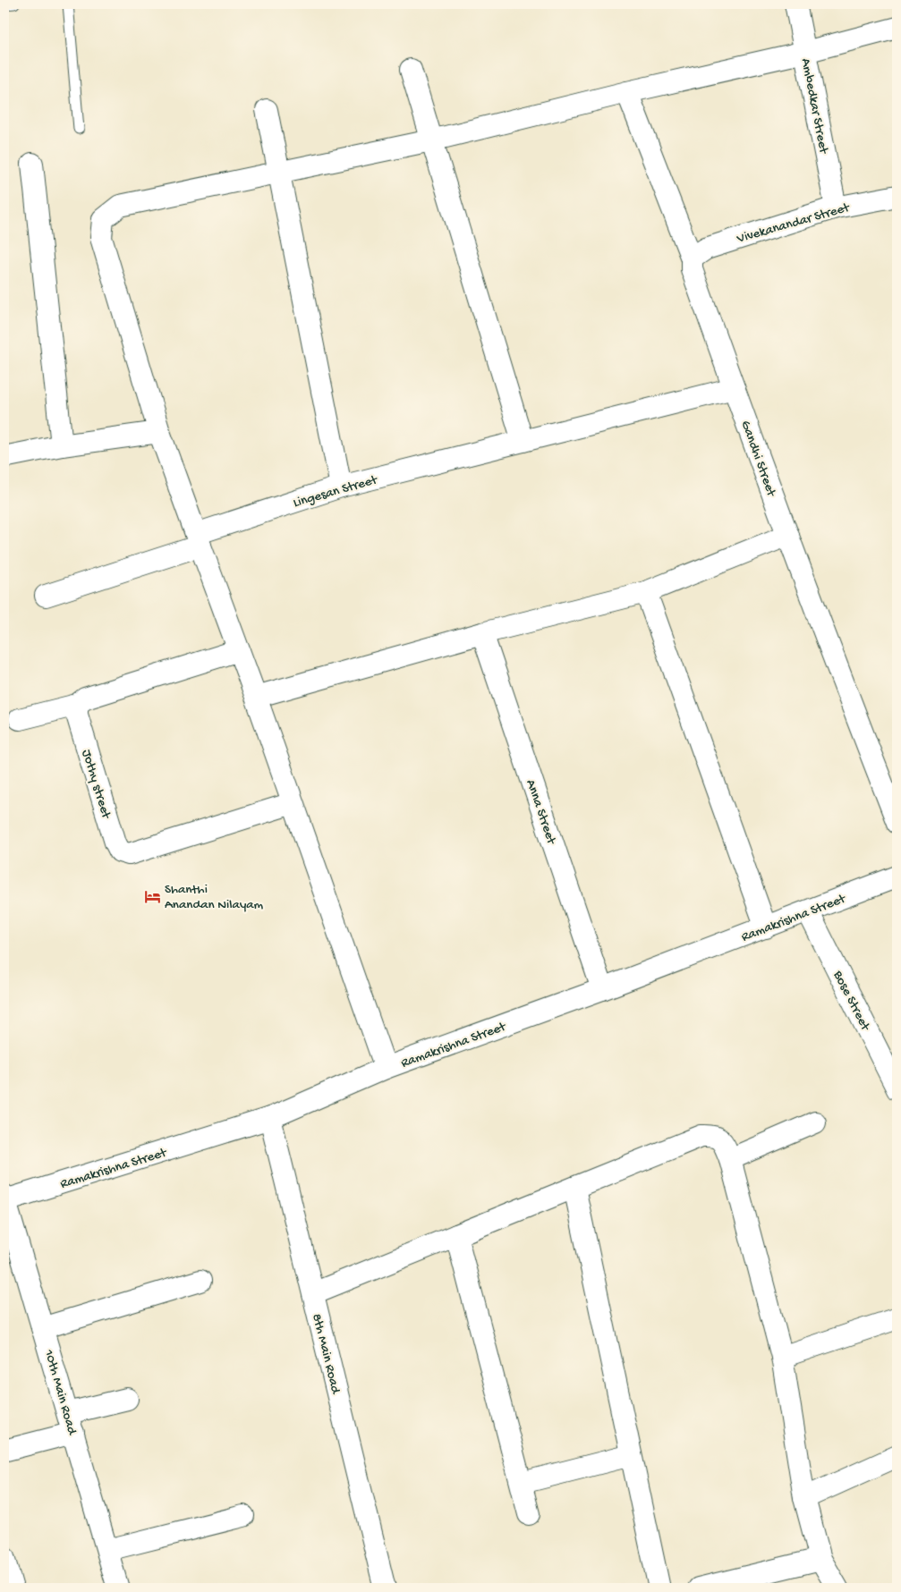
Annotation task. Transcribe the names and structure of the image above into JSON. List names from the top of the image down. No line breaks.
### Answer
{"streets":{"street":["Ambedkar Street","Vivekanandar Street","Gandhi Street","Lingesan Street","Jothy street","Anna Street","Ramakrishna Street","Bose Street","8th Main Road","10th Main Road"]},"crossings":[["Ambedkar Street","Vivekanandar Street"],["Vivekanandar Street","Gandhi Street"],["Gandhi Street","Lingesan Street"],["Anna Street","Ramakrishna Street"],["Ramakrishna Street","Bose Street"],["Ramakrishna Street","8th Main Road"],["Ramakrishna Street","10th Main Road"]],"places":{"hotel":["Shanthi Anandan Nilayam"]}}
